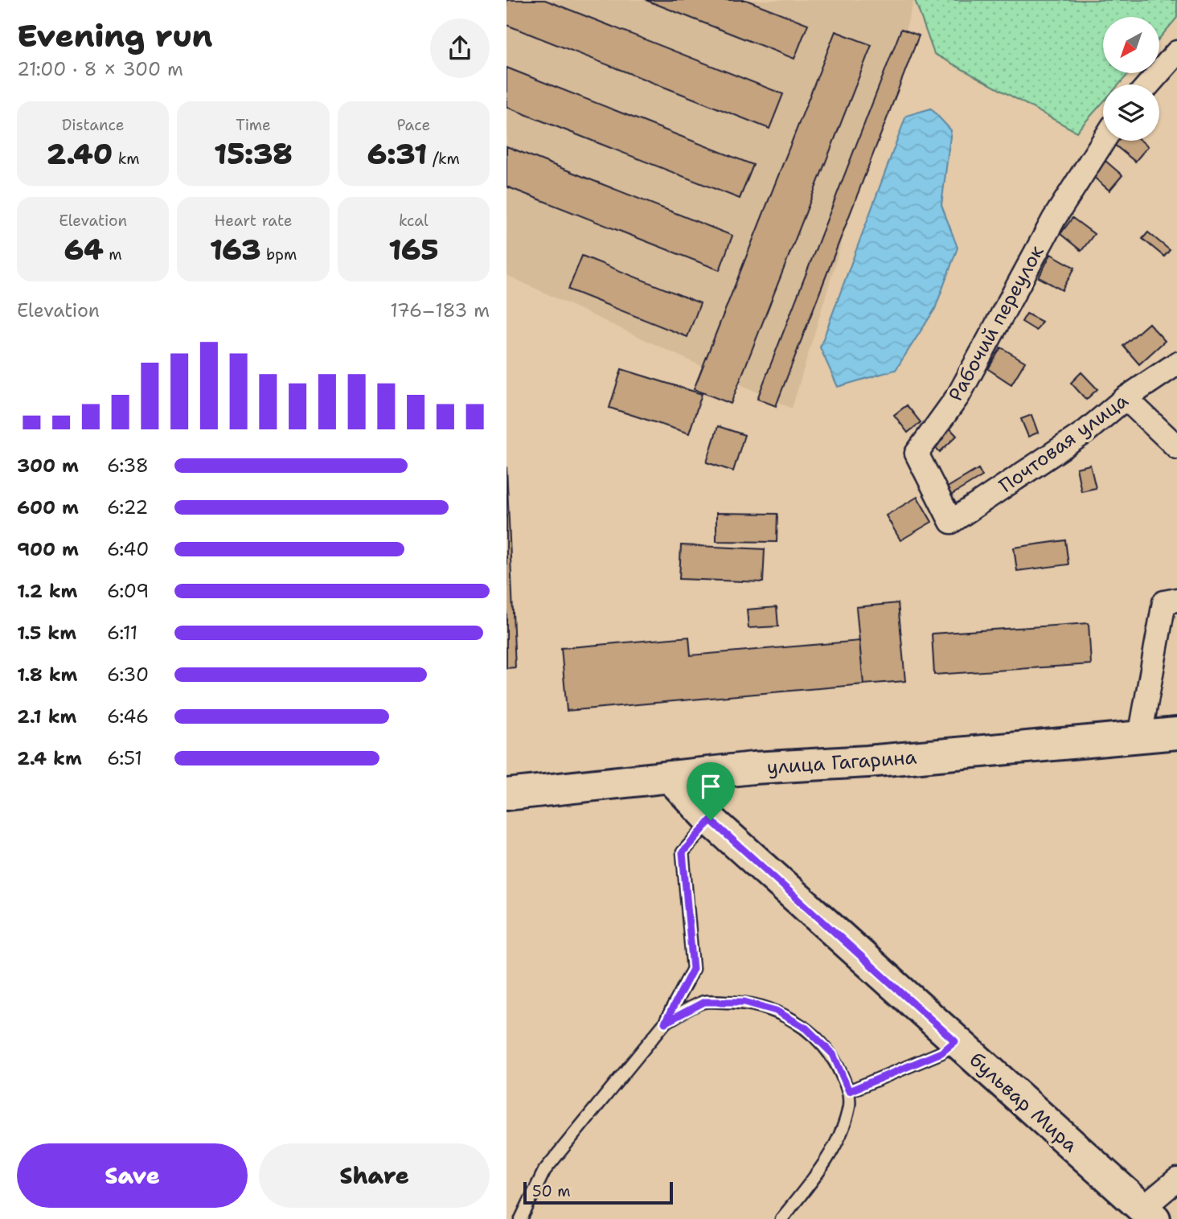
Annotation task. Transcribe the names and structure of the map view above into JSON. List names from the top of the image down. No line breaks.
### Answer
{"streets":{"main road":["улица Гагарина","бульвар Мира"],"street":["Рабочий переулок","Почтовая улица"]},"crossings":[["Рабочий переулок","Почтовая улица"],["улица Гагарина","бульвар Мира"]],"scale_bar":"50 m","north":"bottom left","page":{"heading":["Evening run","21:00 · 8 × 300 m"],"stats":[["Distance","2.40 km"],["Time","15:38"],["Pace","6:31 /km"],["Elevation","64 m"],["Heart rate","163 bpm"],["kcal","165"]],"chart":["Elevation","176–183 m"],"list":[{"name":"300 m","note":"6:38"},{"name":"600 m","note":"6:22"},{"name":"900 m","note":"6:40"},{"name":"1.2 km","note":"6:09"},{"name":"1.5 km","note":"6:11"},{"name":"1.8 km","note":"6:30"},{"name":"2.1 km","note":"6:46"},{"name":"2.4 km","note":"6:51"}],"buttons":["Save","Share"],"scale":"50 m"}}
